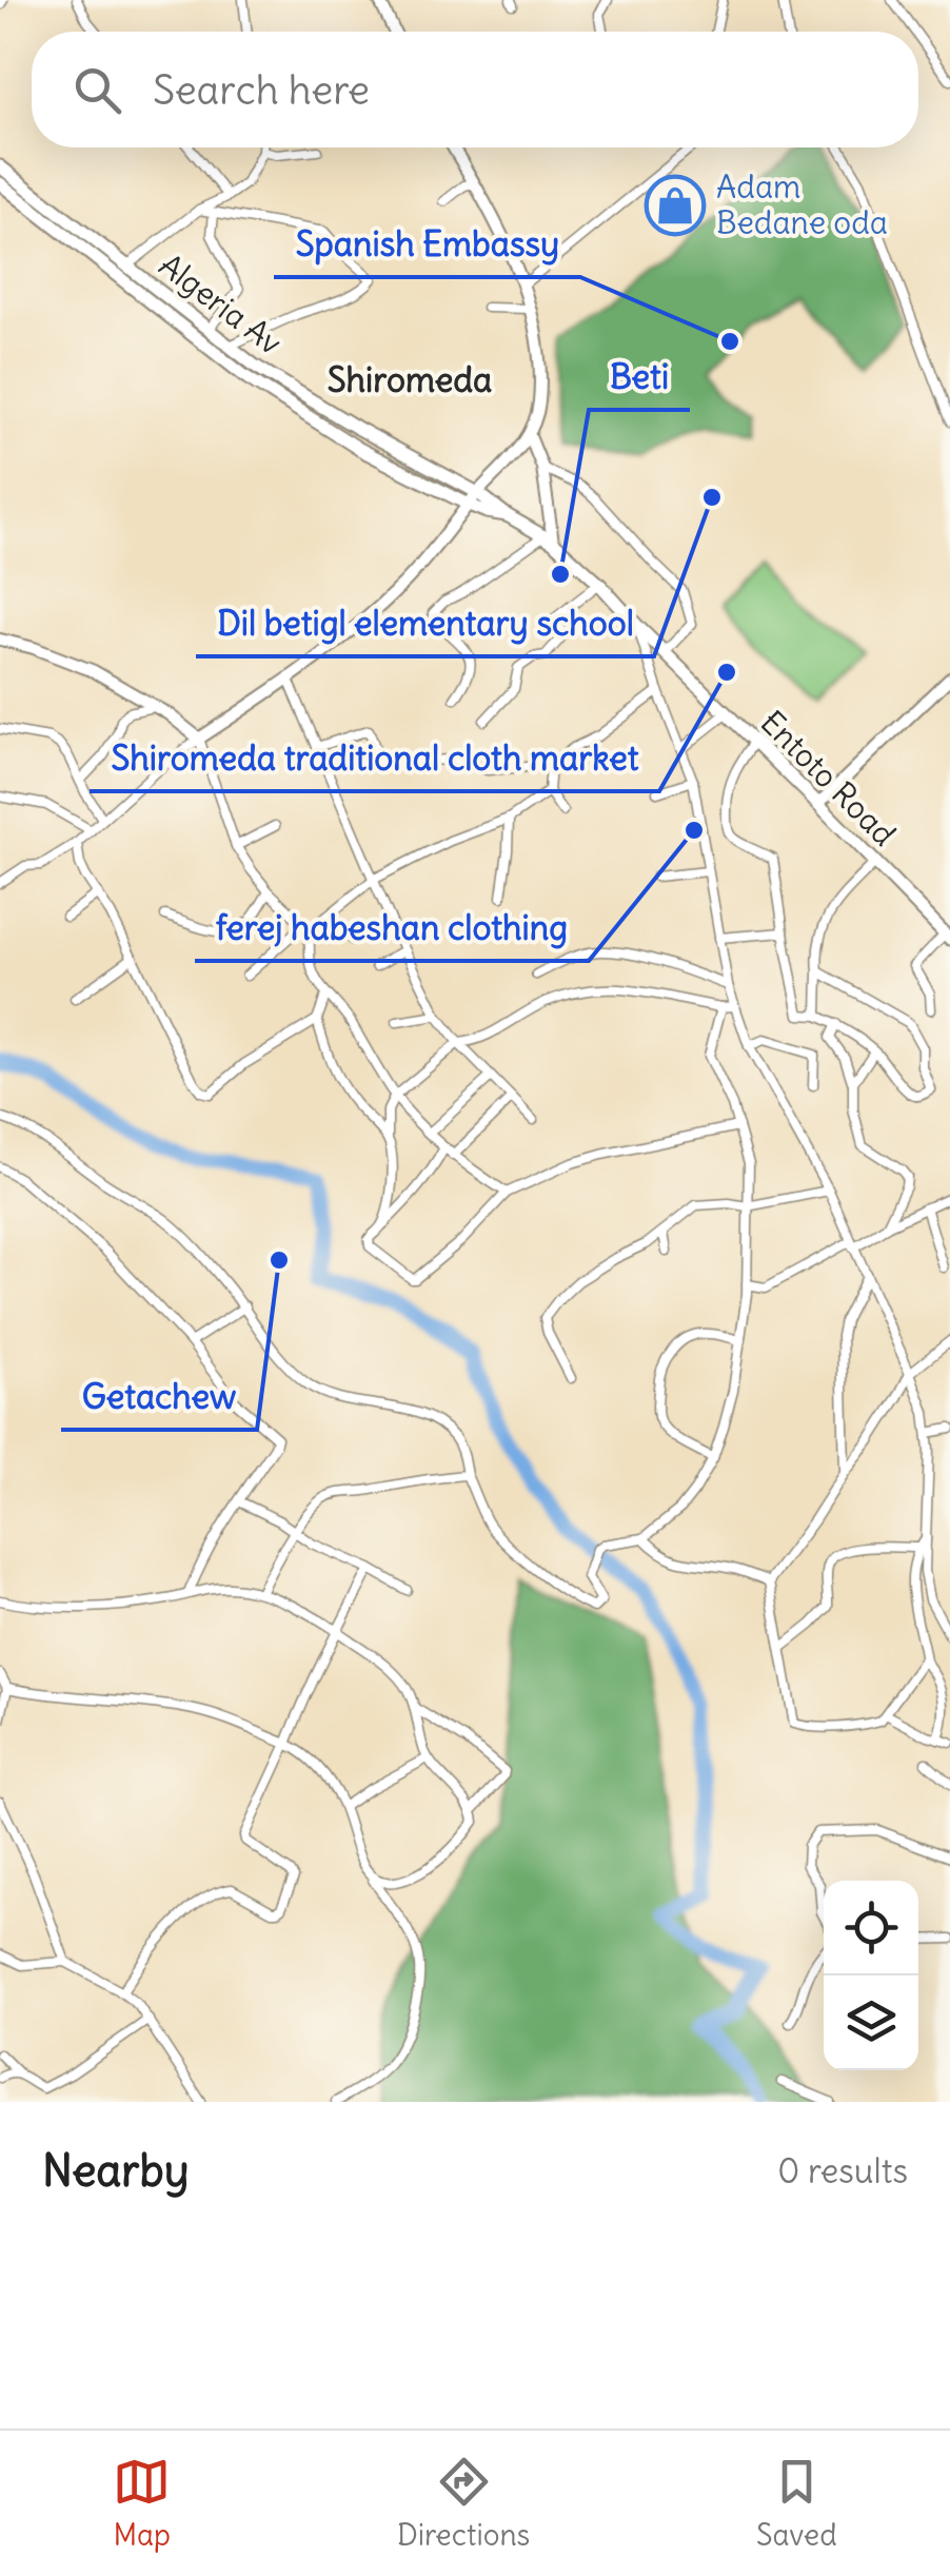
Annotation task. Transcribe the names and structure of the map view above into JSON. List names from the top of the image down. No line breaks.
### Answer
{"streets":{"main road":["Algeria Av","Entoto Road"]},"crossings":[["Algeria Av","Entoto Road"]],"districts":["Shiromeda"],"places":{"shop":["Adam Bedane oda"],"other":["Spanish Embassy","Dil betigl elementary school","Beti","Shiromeda traditional cloth market","ferej habeshan clothing","Getachew"]},"page":{"search":"Search here","heading":["Nearby","0 results"],"nav":["Map","Directions","Saved"]}}
